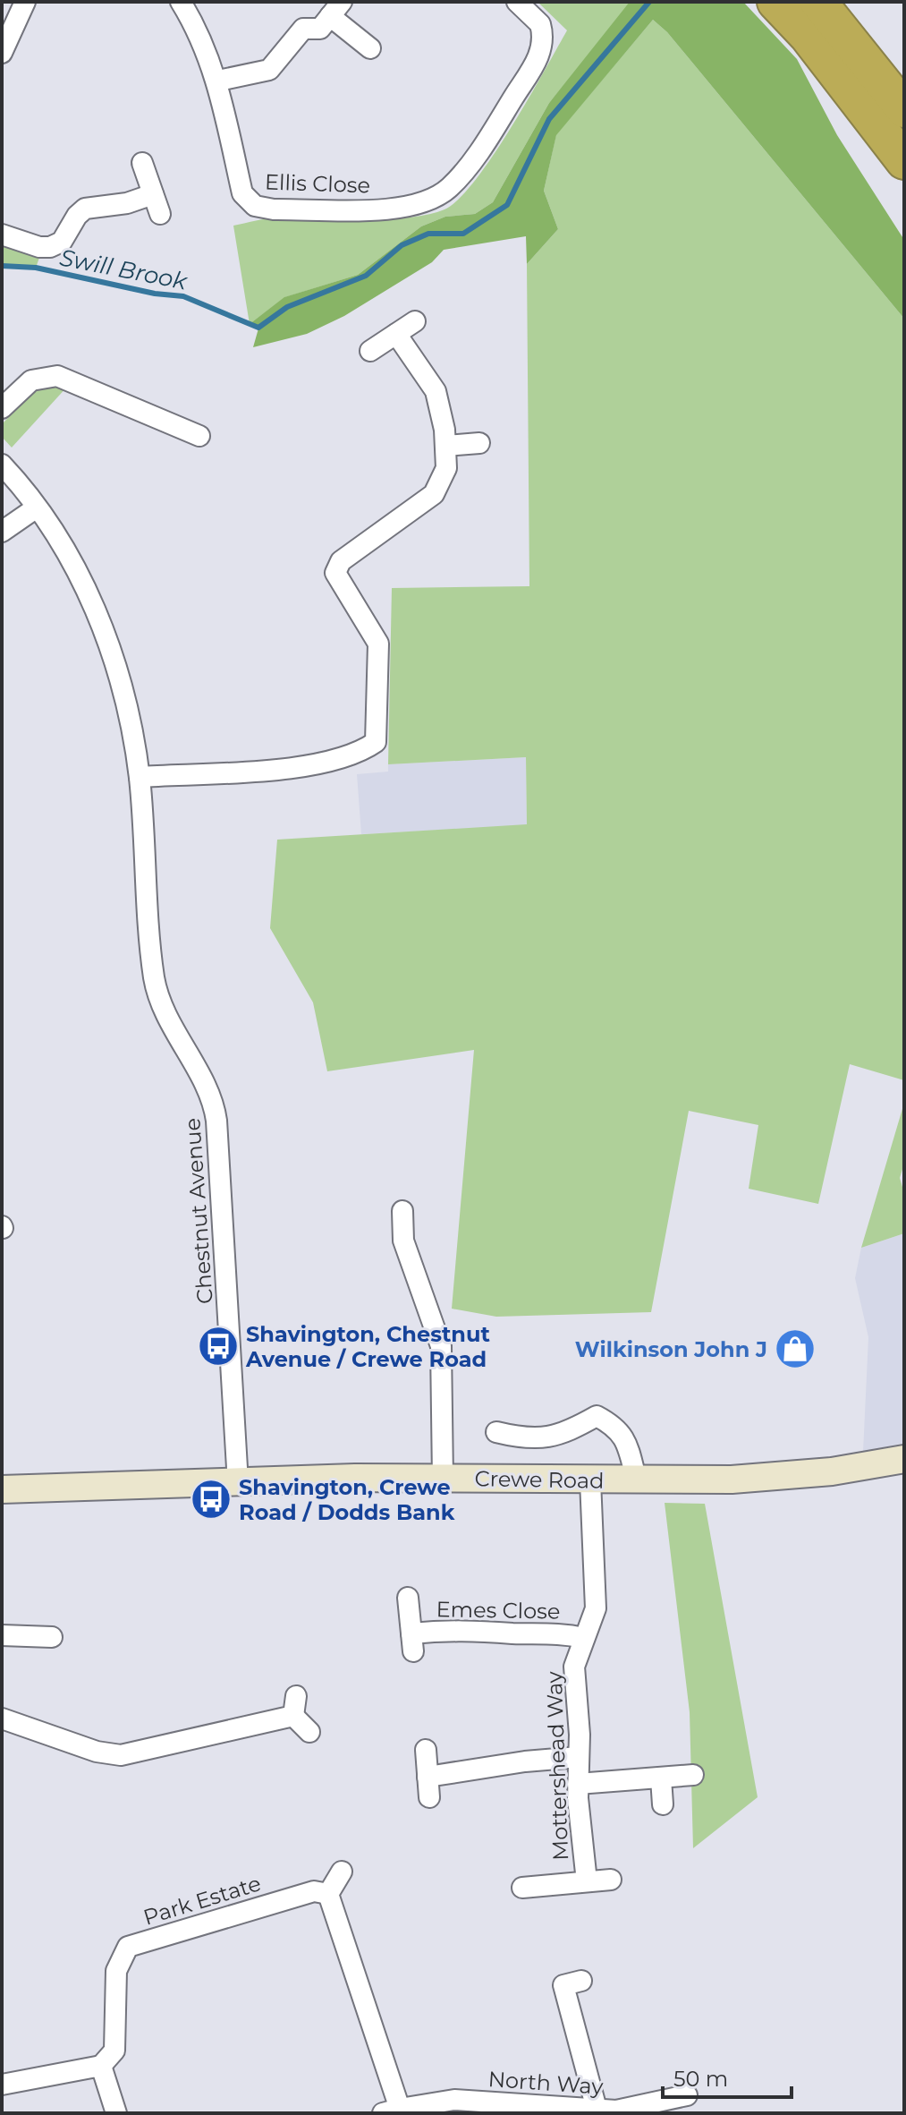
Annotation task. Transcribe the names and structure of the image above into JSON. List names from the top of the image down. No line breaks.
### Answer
{"streets":{"main road":["Crewe Road"],"street":["Ellis Close","Chestnut Avenue","Emes Close","Mottershead Way","Park Estate","North Way"]},"crossings":[["Chestnut Avenue","Crewe Road"],["Crewe Road","Mottershead Way"],["Emes Close","Mottershead Way"]],"water":["Swill Brook"],"places":{"bus stop":["Shavington, Chestnut Avenue / Crewe Road","Shavington, Crewe Road / Dodds Bank"],"shop":["Wilkinson John J"]},"scale_bar":"50 m"}
